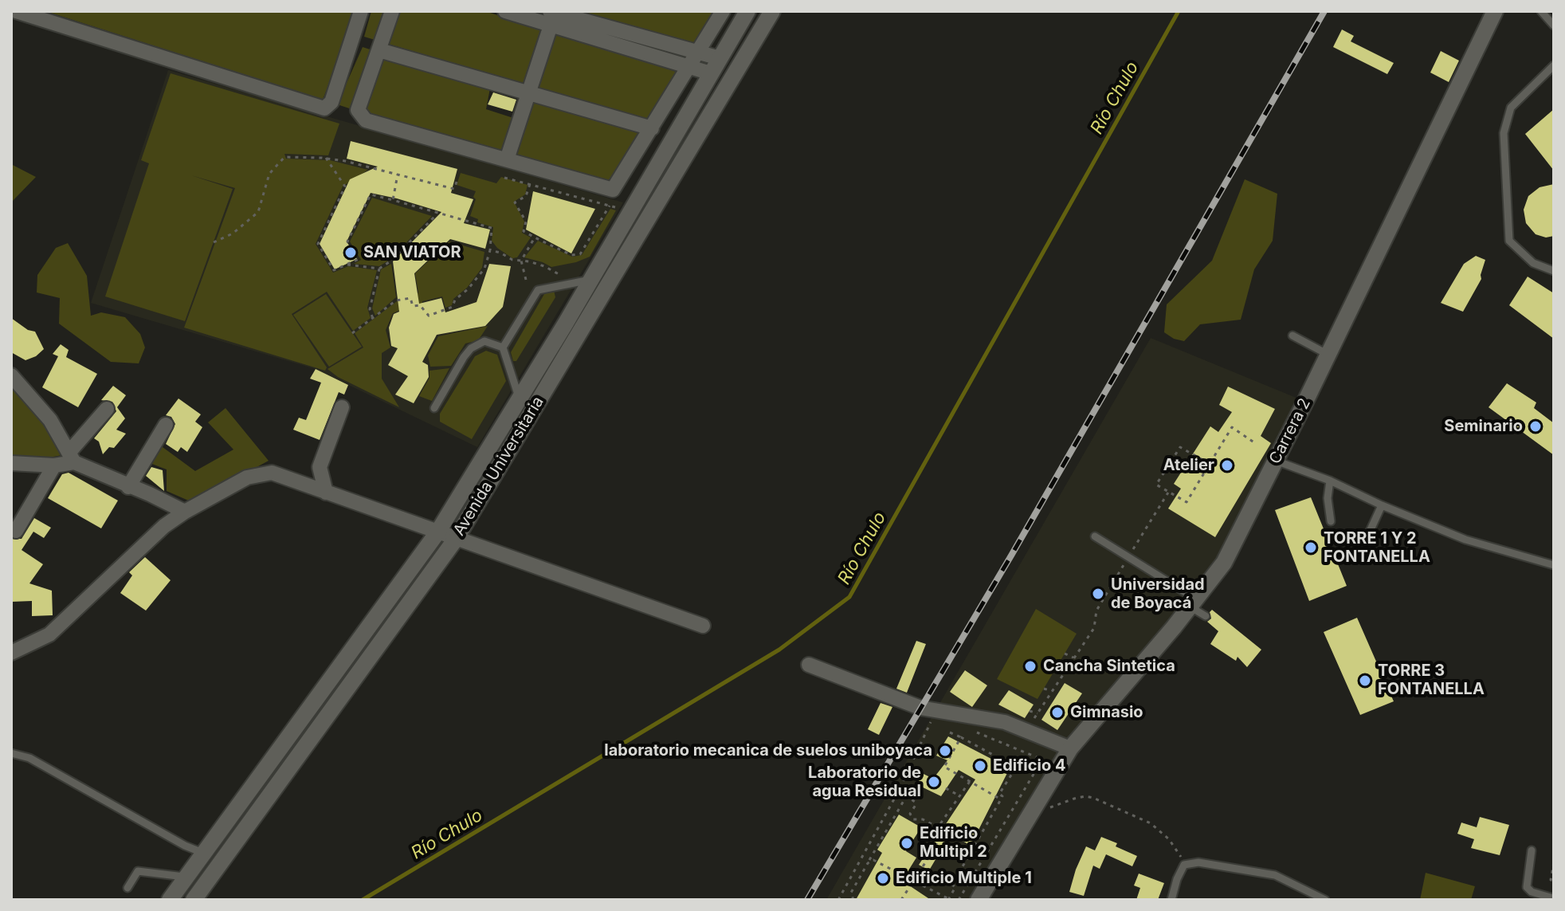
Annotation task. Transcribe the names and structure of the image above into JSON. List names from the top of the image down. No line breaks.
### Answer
{"streets":{"main road":["Carrera 2","Avenida Universitaria"]},"water":["Río Chulo"],"places":["SAN VIATOR","Seminario","Atelier","TORRE 1 Y 2 FONTANELLA","Universidad de Boyacá","Cancha Sintetica","TORRE 3 FONTANELLA","Gimnasio","laboratorio mecanica de suelos uniboyaca","Edificio 4","Laboratorio de agua Residual","Edificio Multipl 2","Edificio Multiple 1"]}
